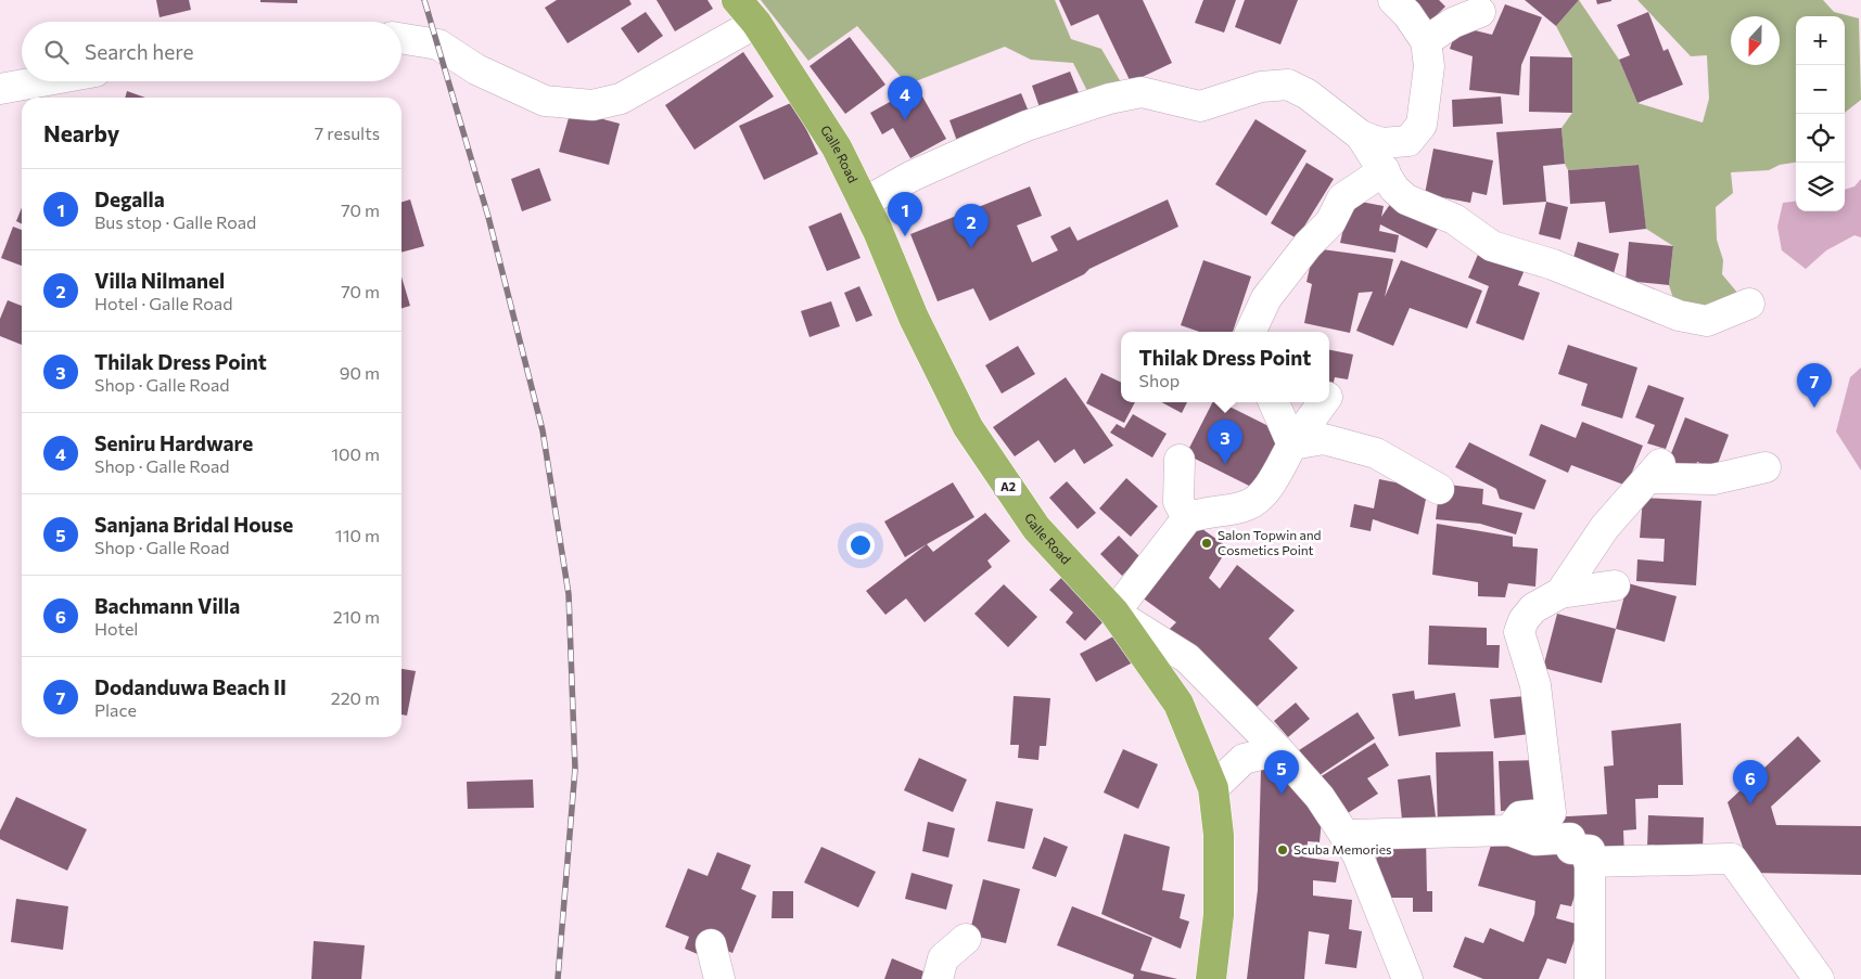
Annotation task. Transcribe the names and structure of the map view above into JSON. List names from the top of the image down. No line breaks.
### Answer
{"streets":{"highway":["Galle Road","A2"]},"places":["Salon Topwin and Cosmetics Point","Scuba Memories"],"north":"bottom","page":{"map_buttons":["+","−"],"search":"Search here","pins":["4","1","2","7","3","5","6"],"heading":["Nearby","7 results"],"list":[{"mark":"1","name":"Degalla","note":"Bus stop · Galle Road","value":"70 m"},{"mark":"2","name":"Villa Nilmanel","note":"Hotel · Galle Road","value":"70 m"},{"mark":"3","name":"Thilak Dress Point","note":"Shop · Galle Road","value":"90 m"},{"mark":"4","name":"Seniru Hardware","note":"Shop · Galle Road","value":"100 m"},{"mark":"5","name":"Sanjana Bridal House","note":"Shop · Galle Road","value":"110 m"},{"mark":"6","name":"Bachmann Villa","note":"Hotel","value":"210 m"},{"mark":"7","name":"Dodanduwa Beach II","note":"Place","value":"220 m"}],"popup":["Thilak Dress Point","Shop"]}}
